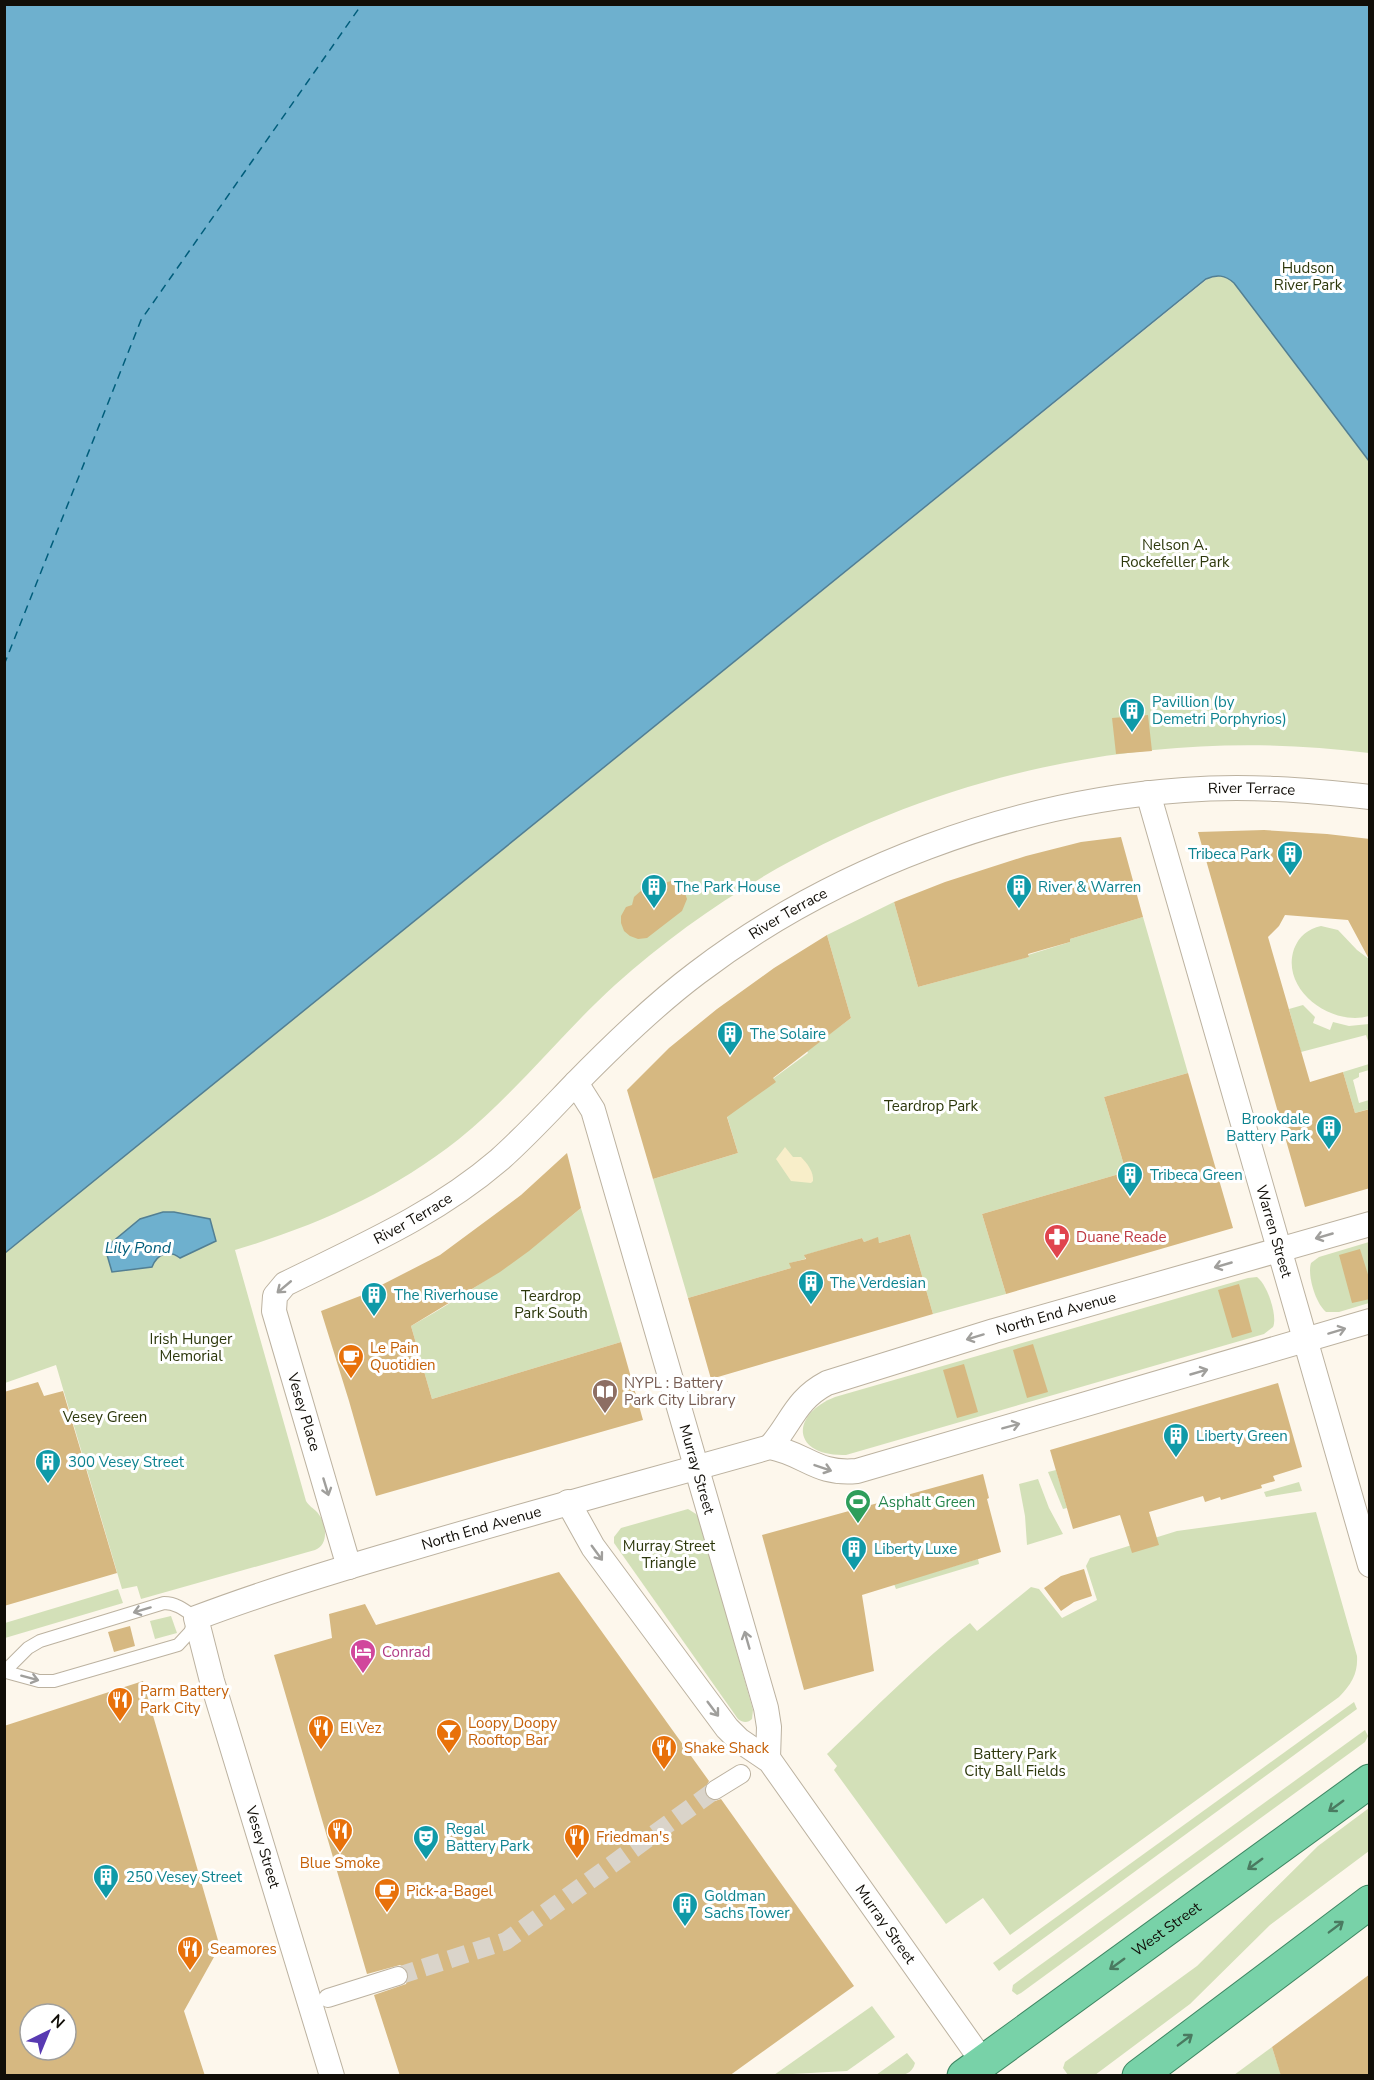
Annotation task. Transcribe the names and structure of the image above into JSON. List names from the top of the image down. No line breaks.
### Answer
{"streets":{"highway":["West Street"],"street":["River Terrace","Warren Street","North End Avenue","Vesey Place","Murray Street","Vesey Street"]},"crossings":[["River Terrace","Warren Street"],["River Terrace","Vesey Place"],["River Terrace","Murray Street"],["Warren Street","North End Avenue"],["North End Avenue","Vesey Place"],["North End Avenue","Murray Street"],["North End Avenue","Vesey Street"],["Murray Street","West Street"]],"one_way":["Vesey Place"],"water":["Lily Pond"],"parks":["Hudson River Park","Nelson A. Rockefeller Park","Teardrop Park","Teardrop Park South","Irish Hunger Memorial","Vesey Green","Murray Street Triangle","Battery Park City Ball Fields"],"places":{"building":["Pavillion (by Demetri Porphyrios)","Tribeca Park","The Park House","River & Warren","The Solaire","Brookdale Battery Park","Tribeca Green","The Verdesian","The Riverhouse","Liberty Green","300 Vesey Street","Liberty Luxe","250 Vesey Street","Goldman Sachs Tower"],"pharmacy":["Duane Reade"],"cafe":["Le Pain Quotidien","Pick-a-Bagel"],"library":["NYPL : Battery Park City Library"],"sports":["Asphalt Green"],"hotel":["Conrad"],"restaurant":["Parm Battery Park City","El Vez","Shake Shack","Blue Smoke","Friedman's","Seamores"],"bar":["Loopy Doopy Rooftop Bar"],"theatre":["Regal Battery Park"]},"north":"top right"}
